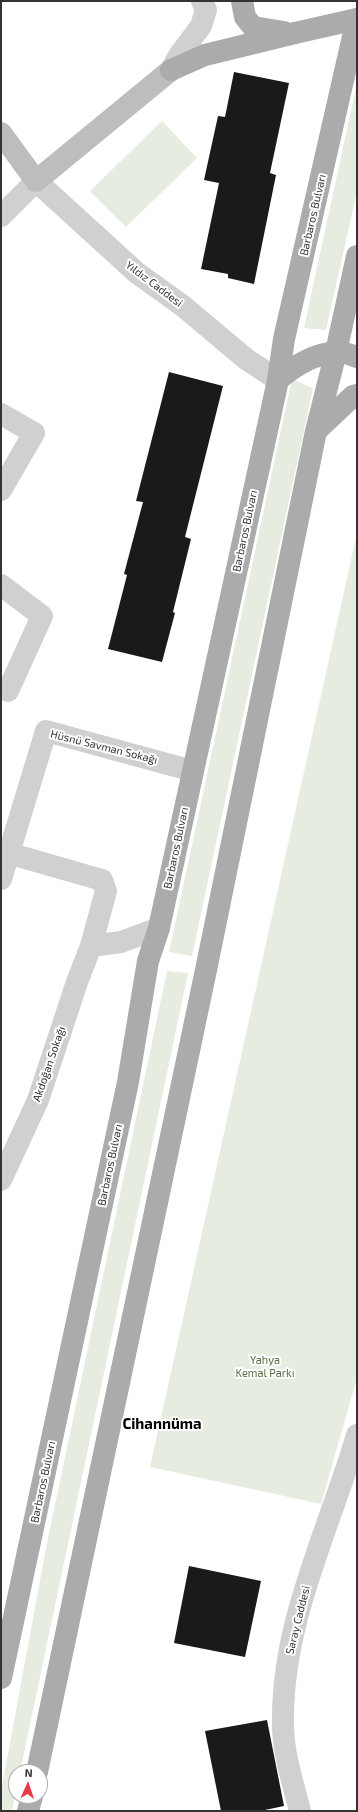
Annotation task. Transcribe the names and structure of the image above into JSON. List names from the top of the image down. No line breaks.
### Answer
{"streets":{"main road":["Barbaros Bulvarı"],"street":["Yıldız Caddesi","Hüsnü Savman Sokağı","Akdoğan Sokağı","Saray Caddesi"]},"crossings":[["Barbaros Bulvarı","Yıldız Caddesi"],["Barbaros Bulvarı","Hüsnü Savman Sokağı"],["Hüsnü Savman Sokağı","Akdoğan Sokağı"]],"districts":["Cihannüma"],"parks":["Yahya Kemal Parkı"],"north":"top"}
